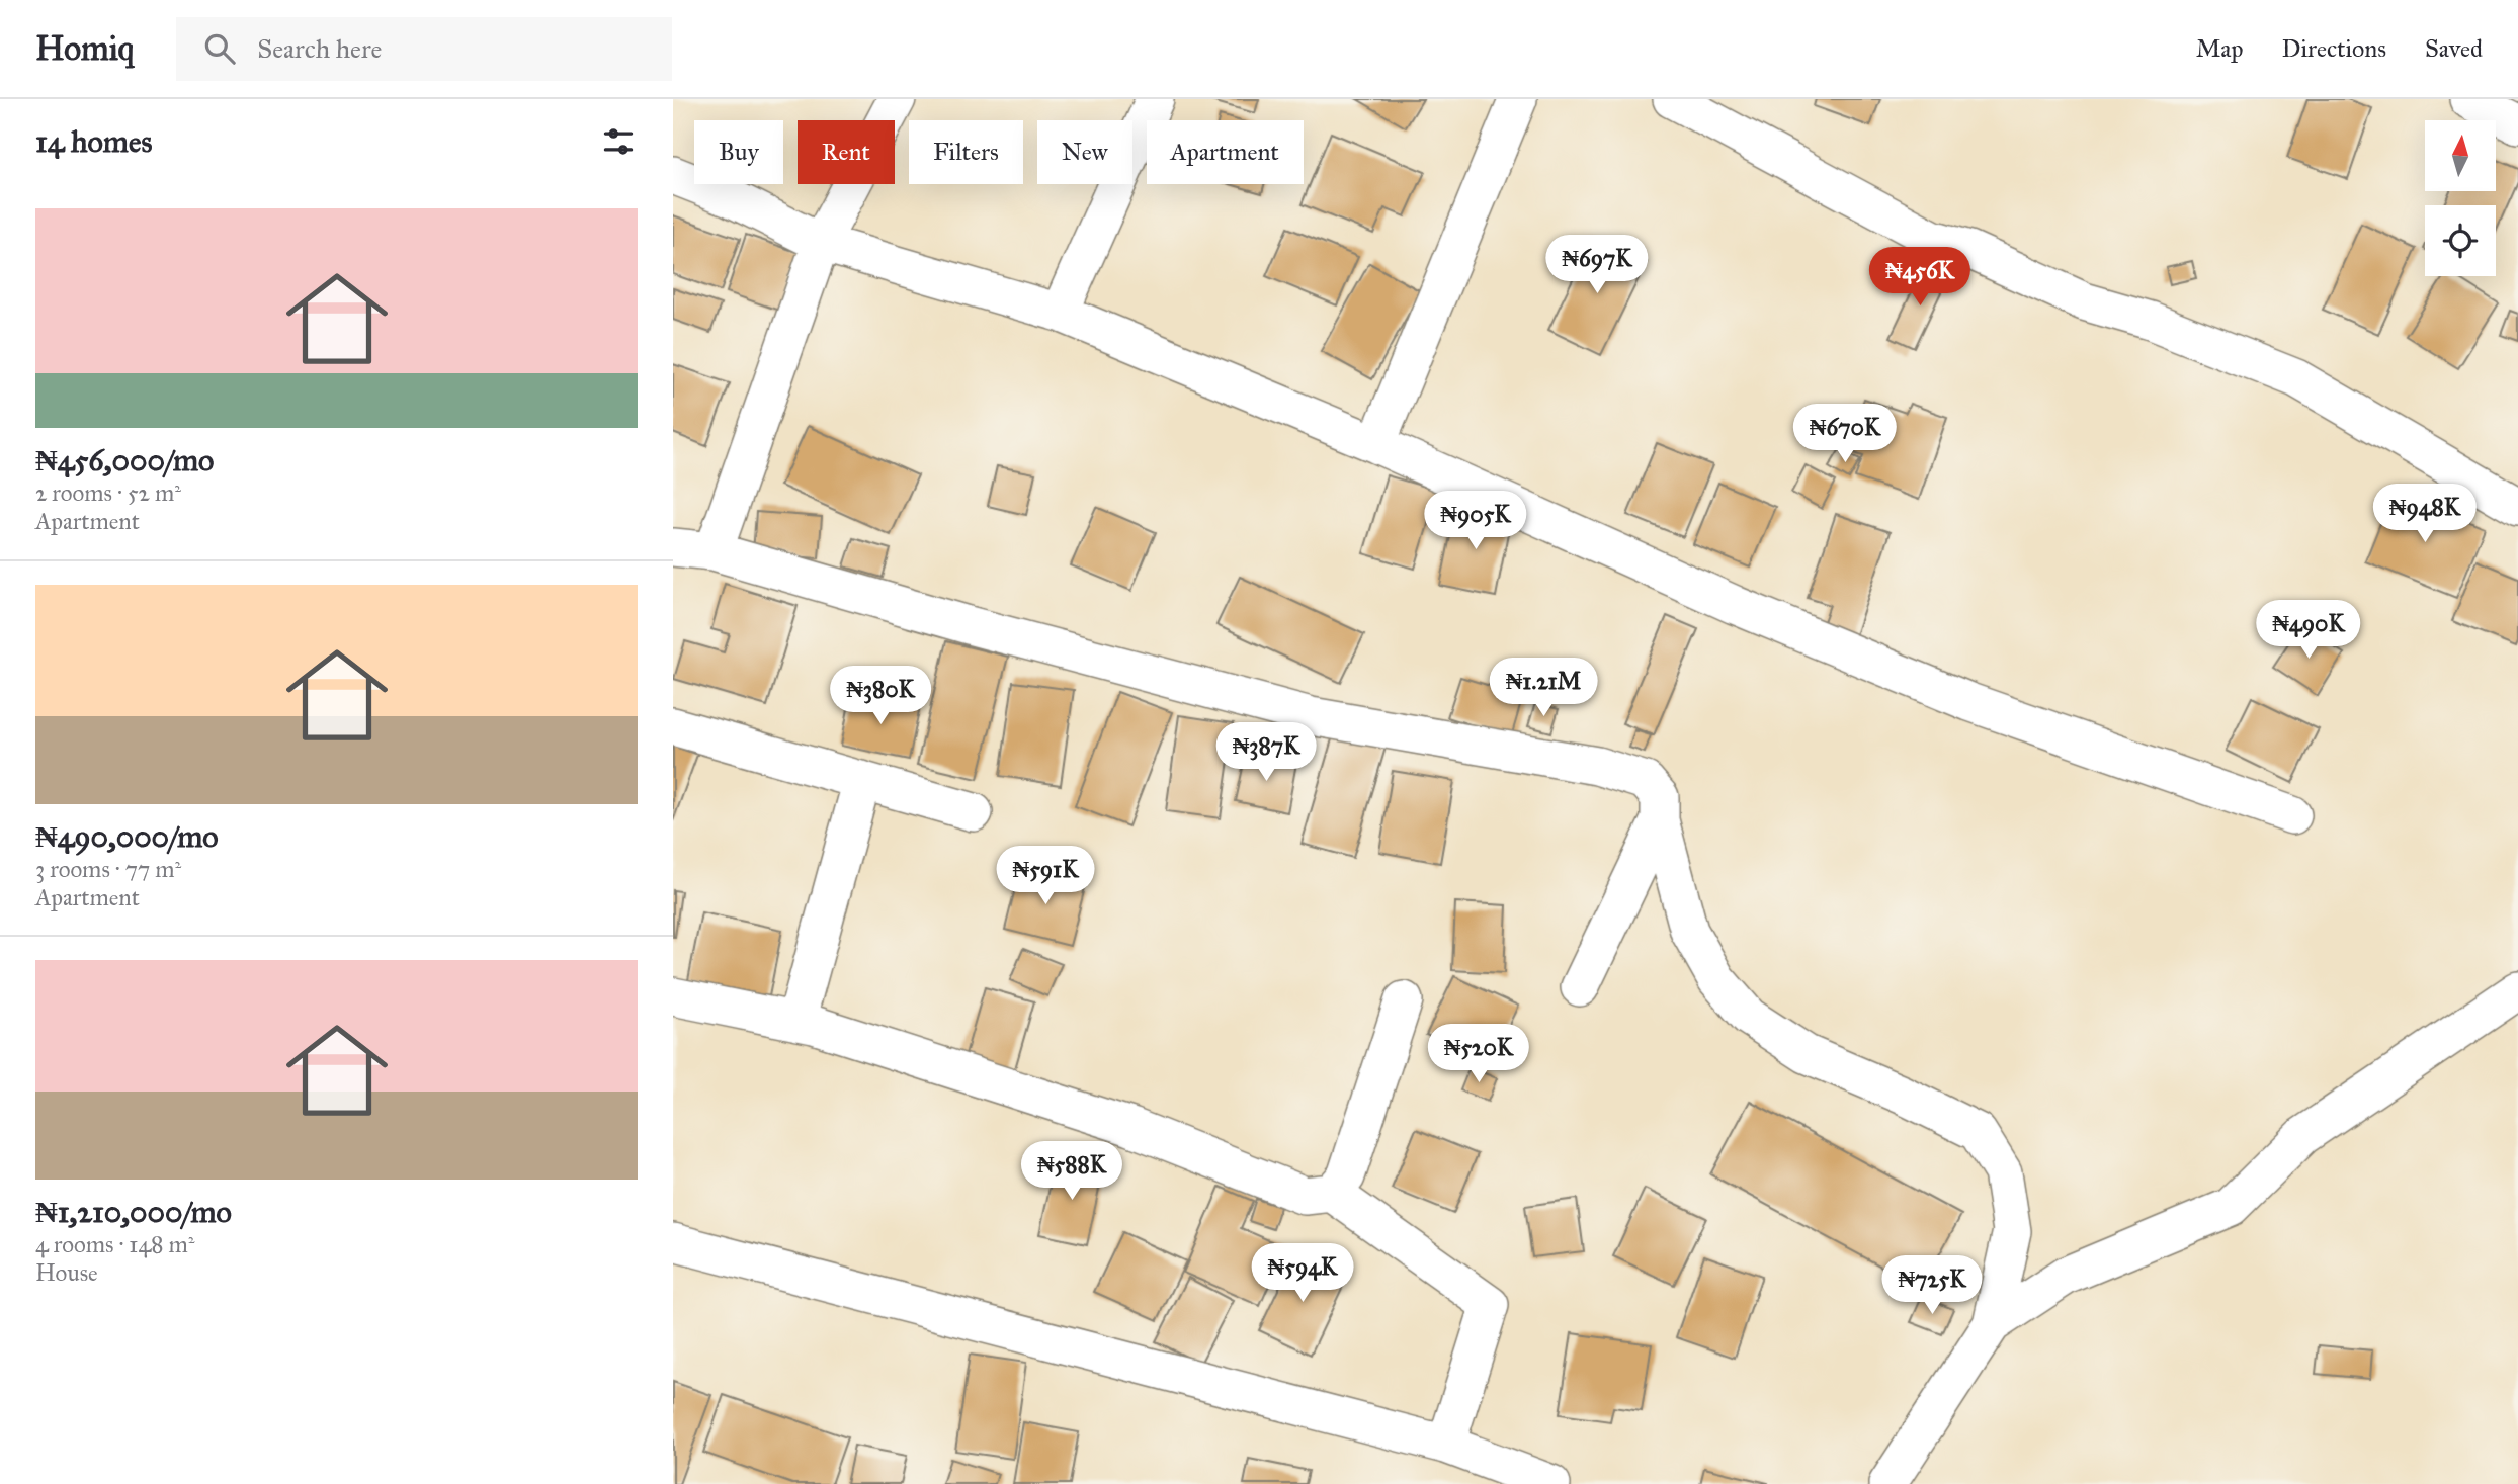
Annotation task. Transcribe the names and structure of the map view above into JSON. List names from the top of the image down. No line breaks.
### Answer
{"north":"top","page":{"header":"Homiq","search":"Search here","nav":["Map","Directions","Saved"],"heading":"14 homes","chip":["Buy","Rent","Filters","New","Apartment"],"list":[{"name":"₦456,000/mo","note":"2 rooms · 52 m² · Apartment"},{"name":"₦490,000/mo","note":"3 rooms · 77 m² · Apartment"},{"name":"₦1,210,000/mo","note":"4 rooms · 148 m² · House"}],"price":["₦697K","₦456K","₦670K","₦948K","₦905K","₦490K","₦1.21M","₦380K","₦387K","₦591K","₦520K","₦588K","₦594K","₦725K"]}}
